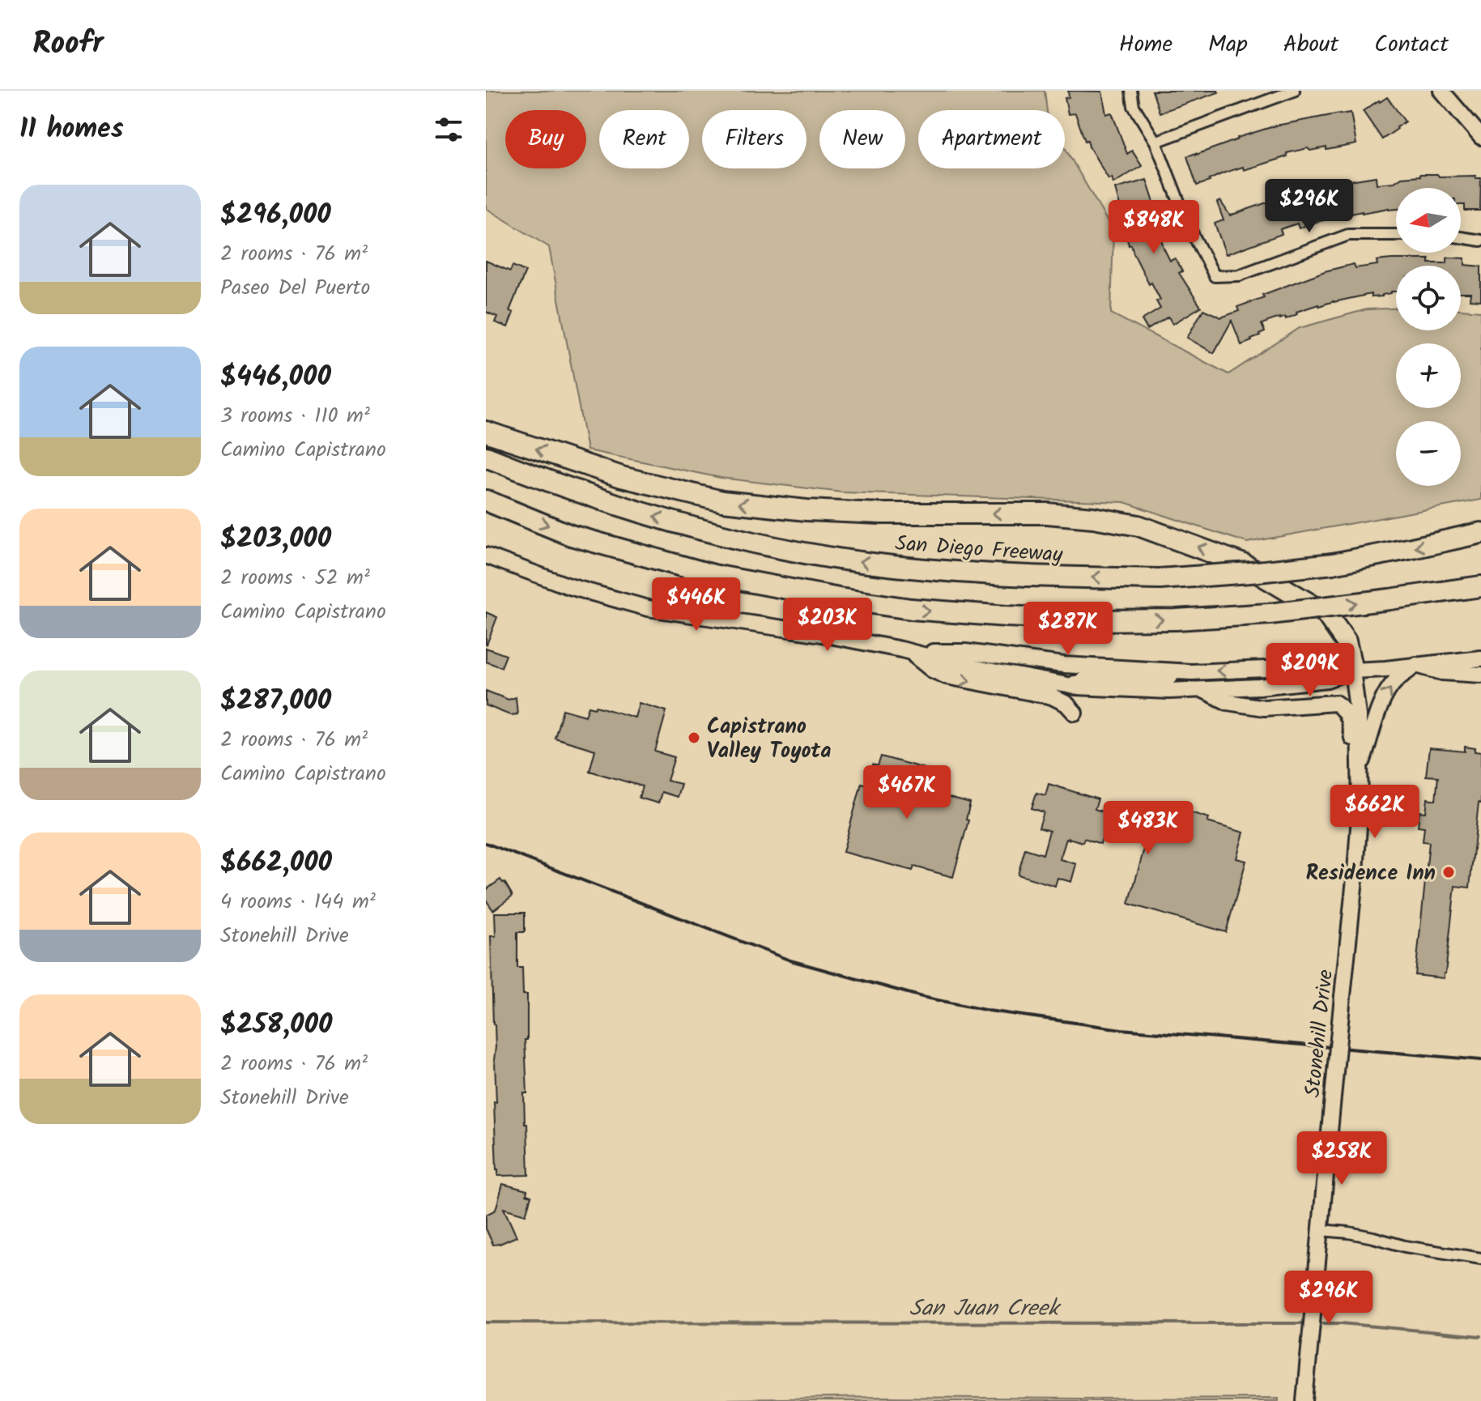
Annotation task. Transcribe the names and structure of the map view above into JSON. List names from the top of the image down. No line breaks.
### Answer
{"streets":{"highway":["San Diego Freeway"],"main road":["Stonehill Drive"]},"water":["San Juan Creek"],"places":["Capistrano Valley Toyota","Residence Inn"],"north":"left","page":{"header":"Roofr","nav":["Home","Map","About","Contact"],"heading":"11 homes","chip":["Buy","Rent","Filters","New","Apartment"],"list":[{"name":"$296,000","note":"2 rooms · 76 m² · Paseo Del Puerto"},{"name":"$446,000","note":"3 rooms · 110 m² · Camino Capistrano"},{"name":"$203,000","note":"2 rooms · 52 m² · Camino Capistrano"},{"name":"$287,000","note":"2 rooms · 76 m² · Camino Capistrano"},{"name":"$662,000","note":"4 rooms · 144 m² · Stonehill Drive"},{"name":"$258,000","note":"2 rooms · 76 m² · Stonehill Drive"}],"price":["$296K","$848K","$446K","$203K","$287K","$209K","$467K","$662K","$483K","$258K","$296K"],"map_buttons":["+","−"]}}
